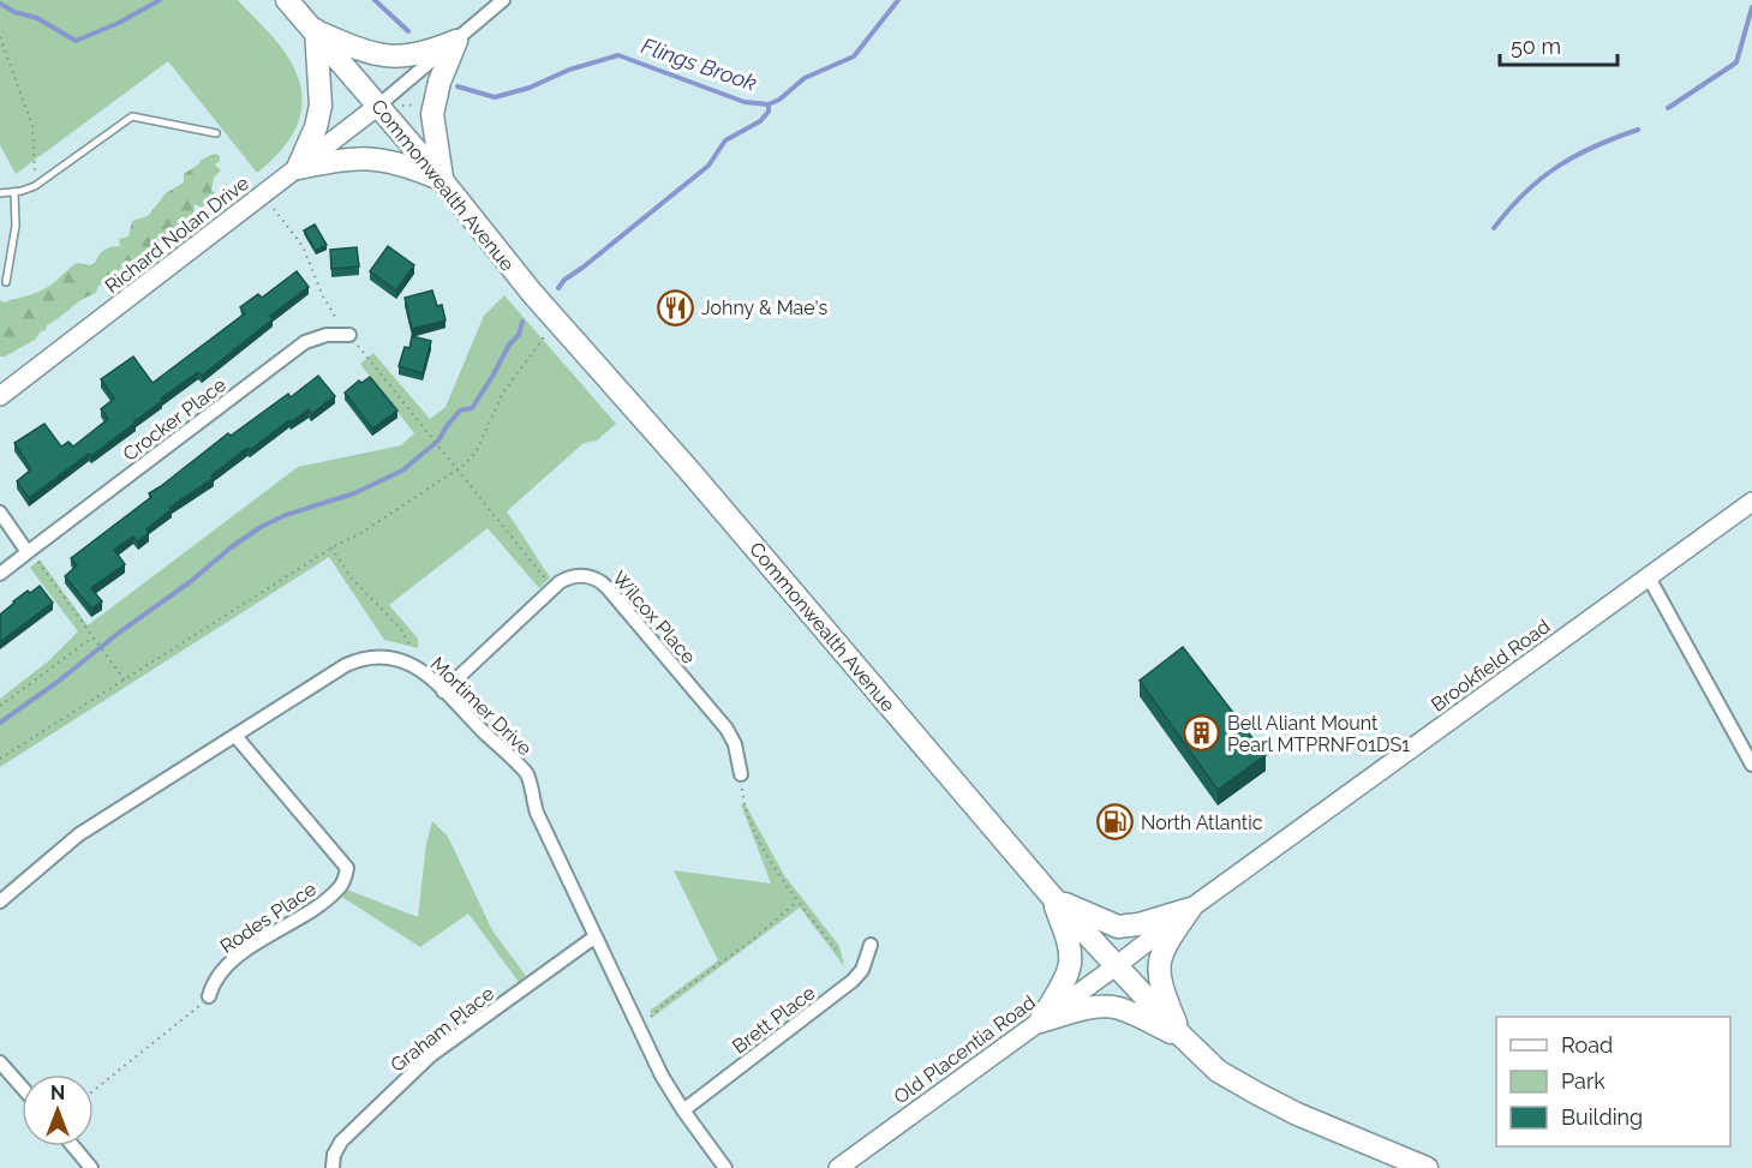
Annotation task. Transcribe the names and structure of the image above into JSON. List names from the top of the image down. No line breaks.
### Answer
{"streets":{"main road":["Commonwealth Avenue","Richard Nolan Drive","Brookfield Road","Old Placentia Road"],"street":["Crocker Place","Wilcox Place","Mortimer Drive","Rodes Place","Brett Place","Graham Place"]},"crossings":[["Commonwealth Avenue","Richard Nolan Drive"],["Commonwealth Avenue","Brookfield Road"],["Commonwealth Avenue","Old Placentia Road"],["Wilcox Place","Mortimer Drive"],["Brookfield Road","Old Placentia Road"],["Mortimer Drive","Rodes Place"],["Mortimer Drive","Brett Place"],["Mortimer Drive","Graham Place"]],"water":["Flings Brook"],"places":{"restaurant":["Johny & Mae's"],"building":["Bell Aliant Mount Pearl MTPRNF01DS1"],"fuel station":["North Atlantic"]},"legend":["Road","Park","Building"],"scale_bar":"50 m","north":"top"}
